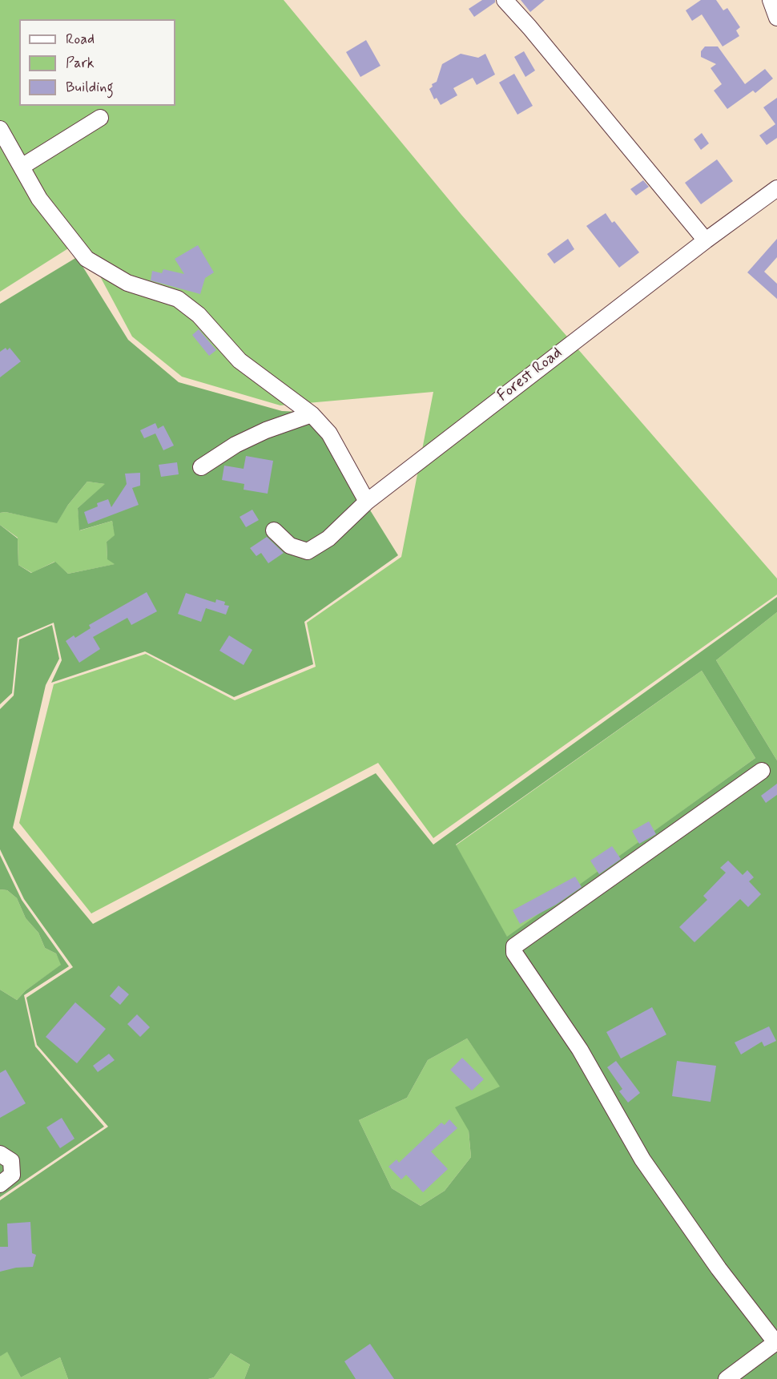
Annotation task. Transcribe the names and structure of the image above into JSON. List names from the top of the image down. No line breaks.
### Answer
{"streets":{"street":["Forest Road"]},"legend":["Road","Park","Building"]}
